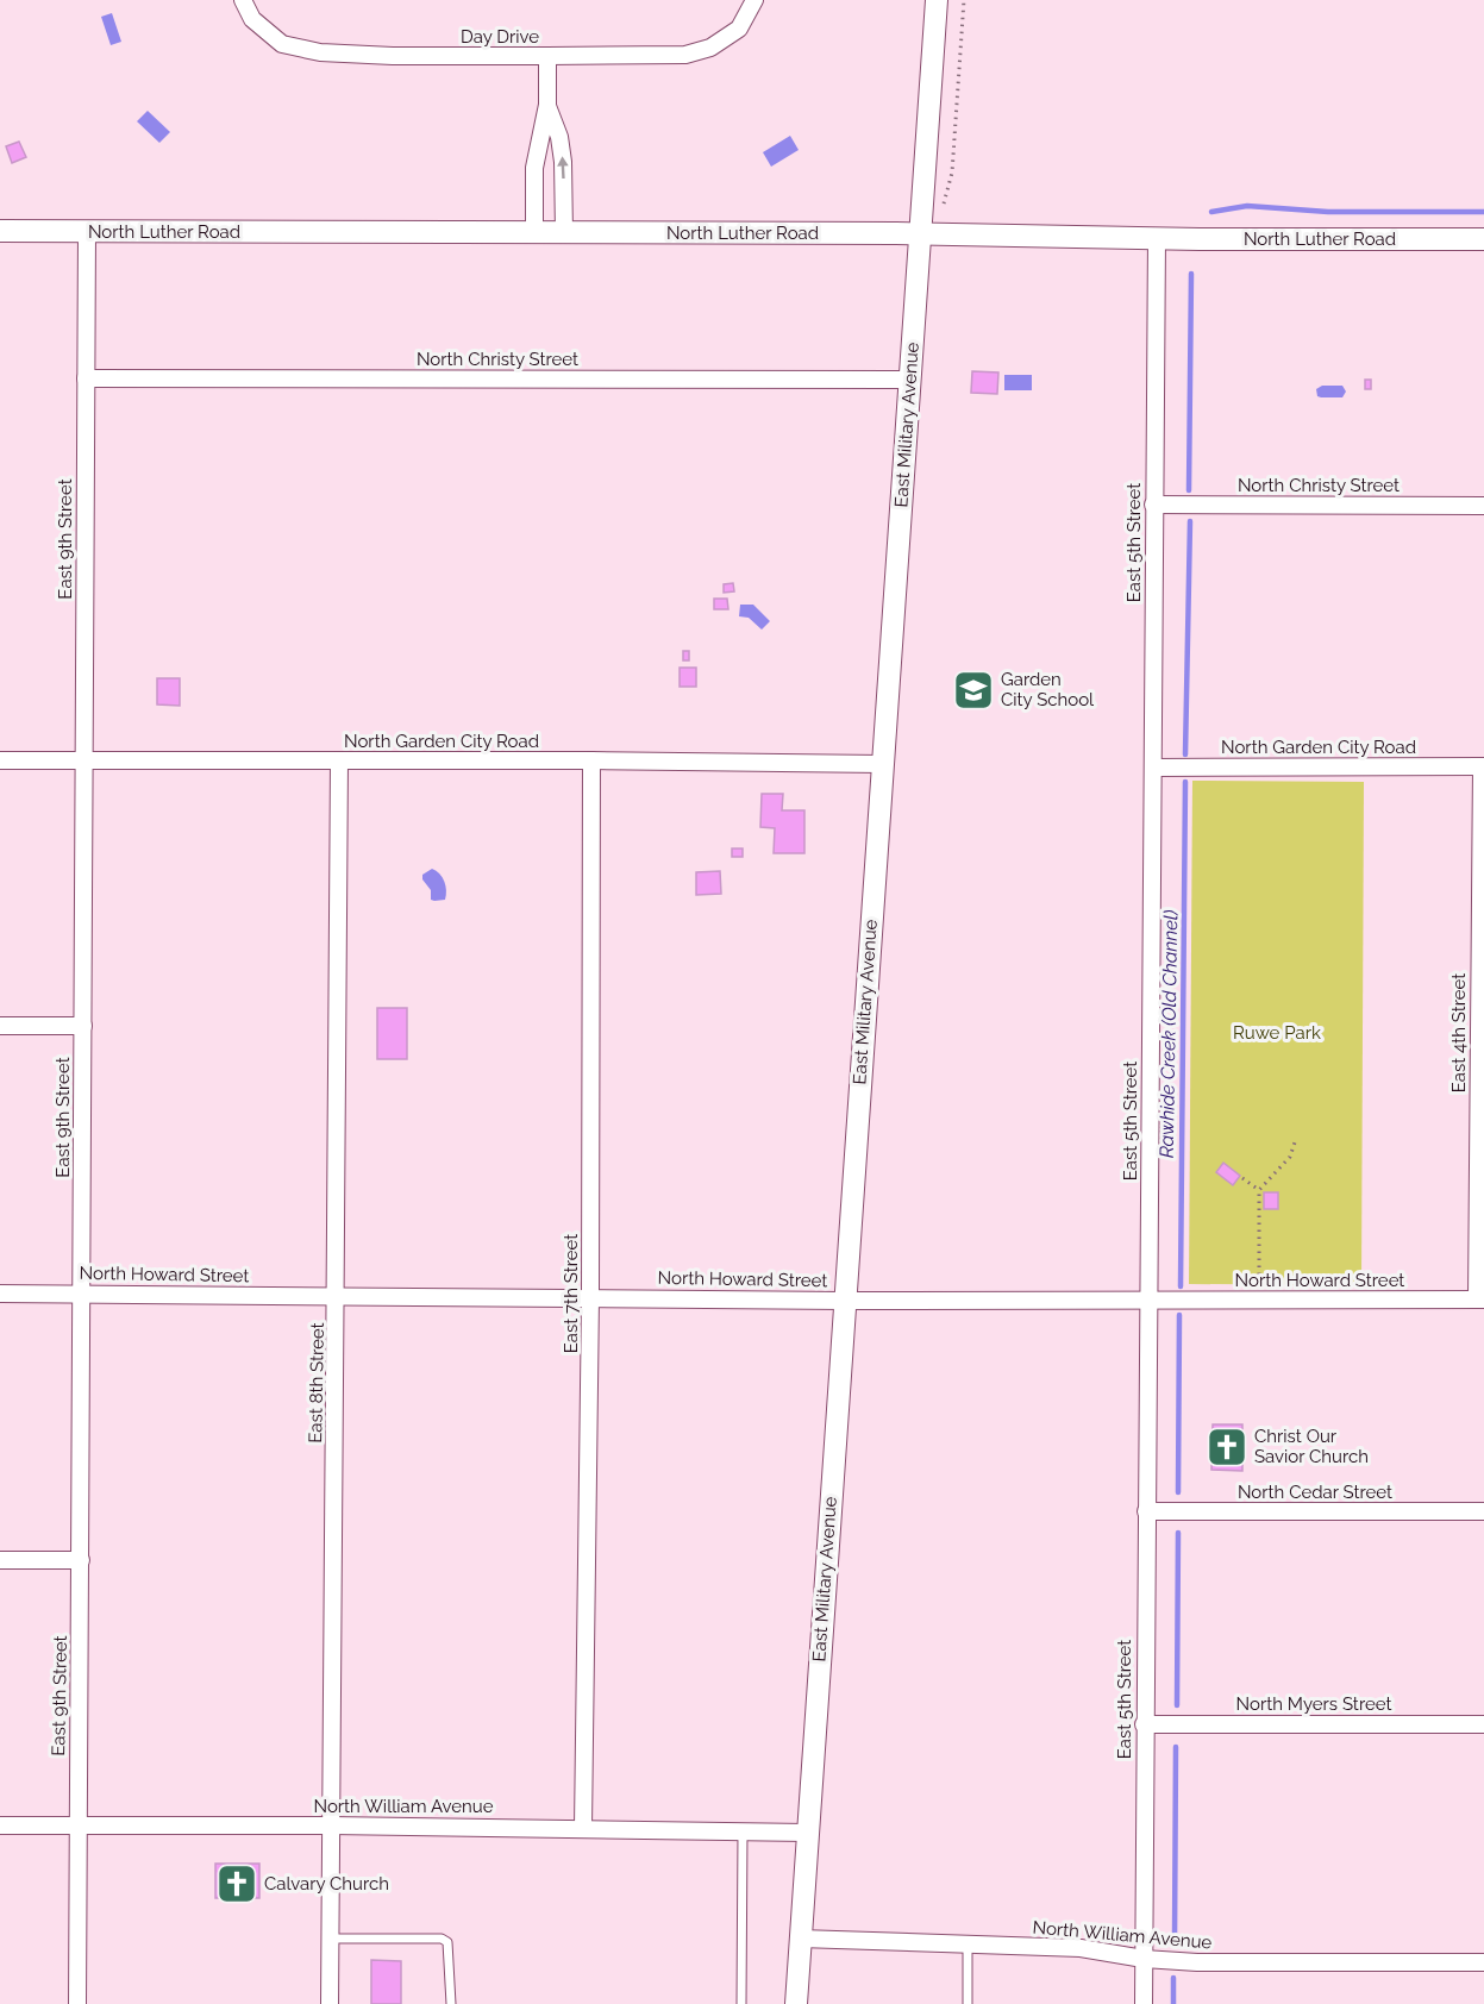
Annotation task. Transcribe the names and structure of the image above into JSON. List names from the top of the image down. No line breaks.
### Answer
{"streets":{"main road":["North Luther Road","East Military Avenue"],"street":["Day Drive","North Christy Street","East 9th Street","East 5th Street","North Garden City Road","East 4th Street","North Howard Street","East 7th Street","East 8th Street","North Cedar Street","North Myers Street","North William Avenue"]},"crossings":[["North Luther Road","East Military Avenue"],["North Luther Road","East 9th Street"],["North Luther Road","East 5th Street"],["North Christy Street","East Military Avenue"],["North Christy Street","East 9th Street"],["North Christy Street","East 5th Street"],["East Military Avenue","North Garden City Road"],["East Military Avenue","North Howard Street"],["East Military Avenue","North William Avenue"],["East 9th Street","North Garden City Road"],["East 9th Street","North Howard Street"],["East 9th Street","North William Avenue"],["East 5th Street","North Garden City Road"],["East 5th Street","North Howard Street"],["East 5th Street","North Cedar Street"],["East 5th Street","North Myers Street"],["East 5th Street","North William Avenue"],["North Garden City Road","East 4th Street"],["North Garden City Road","East 7th Street"],["North Garden City Road","East 8th Street"],["East 4th Street","North Howard Street"],["North Howard Street","East 7th Street"],["North Howard Street","East 8th Street"],["East 7th Street","North William Avenue"],["East 8th Street","North William Avenue"]],"water":["Rawhide Creek (Old Channel)"],"parks":["Ruwe Park"],"places":{"school or university":["Garden City School"],"church":["Christ Our Savior Church","Calvary Church"]}}
